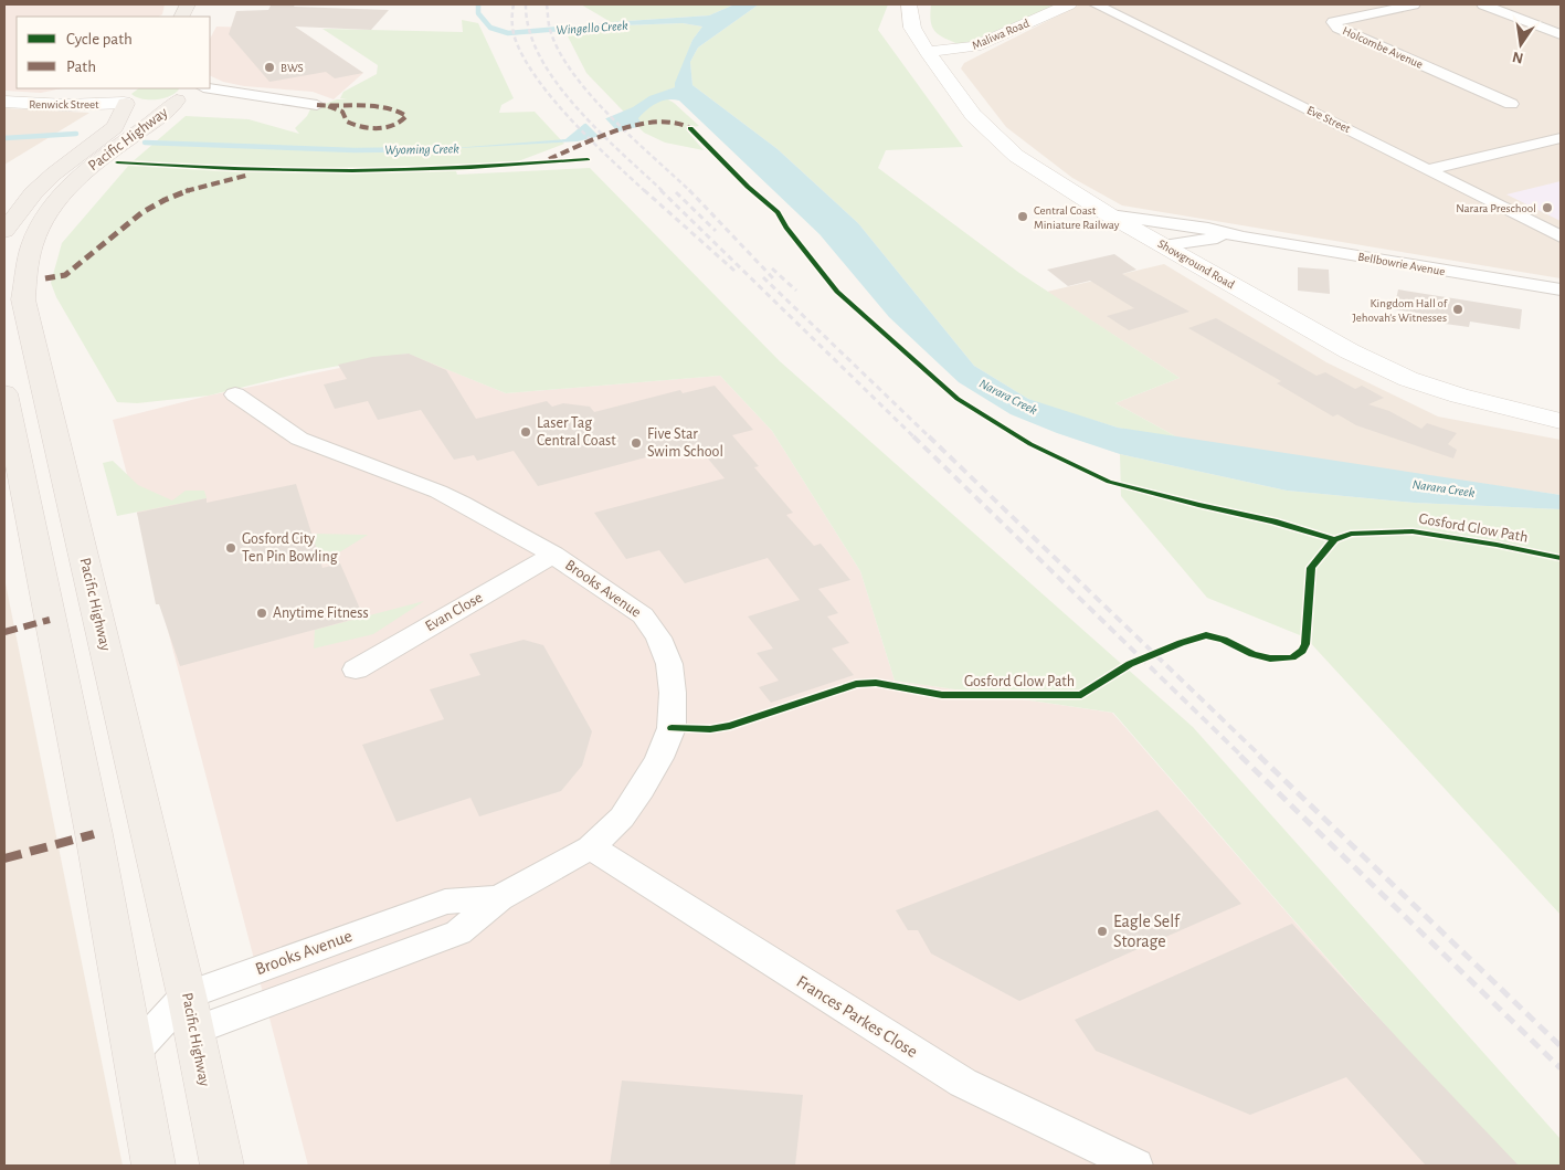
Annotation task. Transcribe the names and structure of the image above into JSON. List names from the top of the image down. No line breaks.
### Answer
{"streets":{"main road":["Pacific Highway"],"street":["Maliwa Road","Holcombe Avenue","Renwick Street","Eve Street","Showground Road","Bellbowrie Avenue","Brooks Avenue","Evan Close","Frances Parkes Close"],"cycle path":["Gosford Glow Path"]},"crossings":[["Maliwa Road","Showground Road"],["Renwick Street","Pacific Highway"],["Pacific Highway","Brooks Avenue"],["Showground Road","Bellbowrie Avenue"],["Brooks Avenue","Evan Close"],["Brooks Avenue","Frances Parkes Close"]],"water":["Wingello Creek","Wyoming Creek","Narara Creek"],"places":["BWS","Narara Preschool","Central Coast Miniature Railway","Kingdom Hall of Jehovah's Witnesses","Laser Tag Central Coast","Five Star Swim School","Gosford City Ten Pin Bowling","Anytime Fitness","Eagle Self Storage"],"legend":["Cycle path","Path"],"north":"bottom"}
